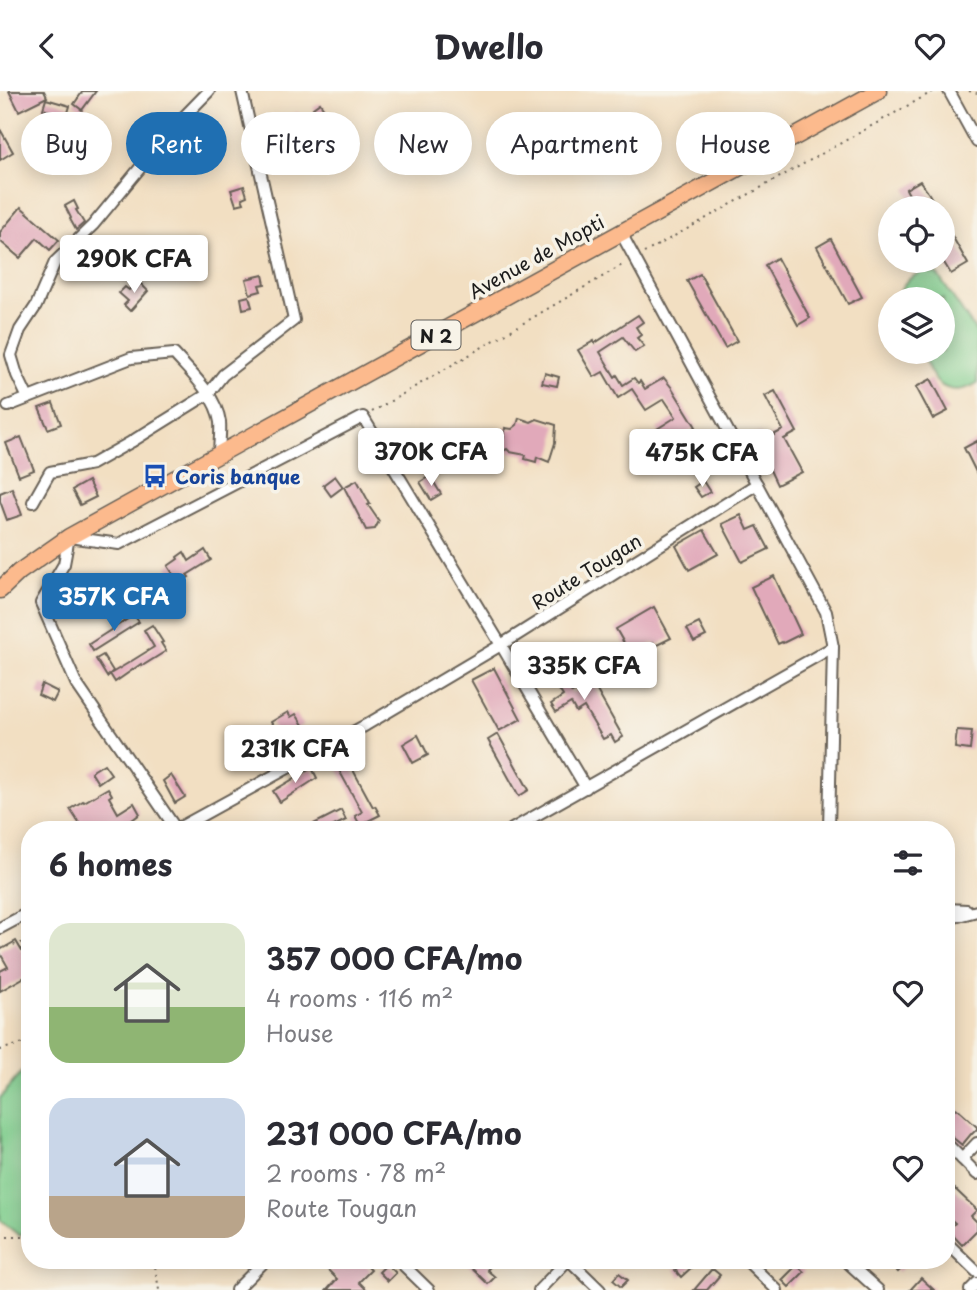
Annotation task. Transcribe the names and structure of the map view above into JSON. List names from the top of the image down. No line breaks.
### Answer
{"streets":{"main road":["Avenue de Mopti","N 2"],"street":["Route Tougan"]},"places":{"bus stop":["Coris banque"]},"page":{"header":"Dwello","chip":["Buy","Rent","Filters","New","Apartment","House"],"price":["290K CFA","370K CFA","475K CFA","357K CFA","335K CFA","231K CFA"],"heading":"6 homes","list":[{"name":"357 000 CFA/mo","note":"4 rooms · 116 m² · House"},{"name":"231 000 CFA/mo","note":"2 rooms · 78 m² · Route Tougan"}]}}
